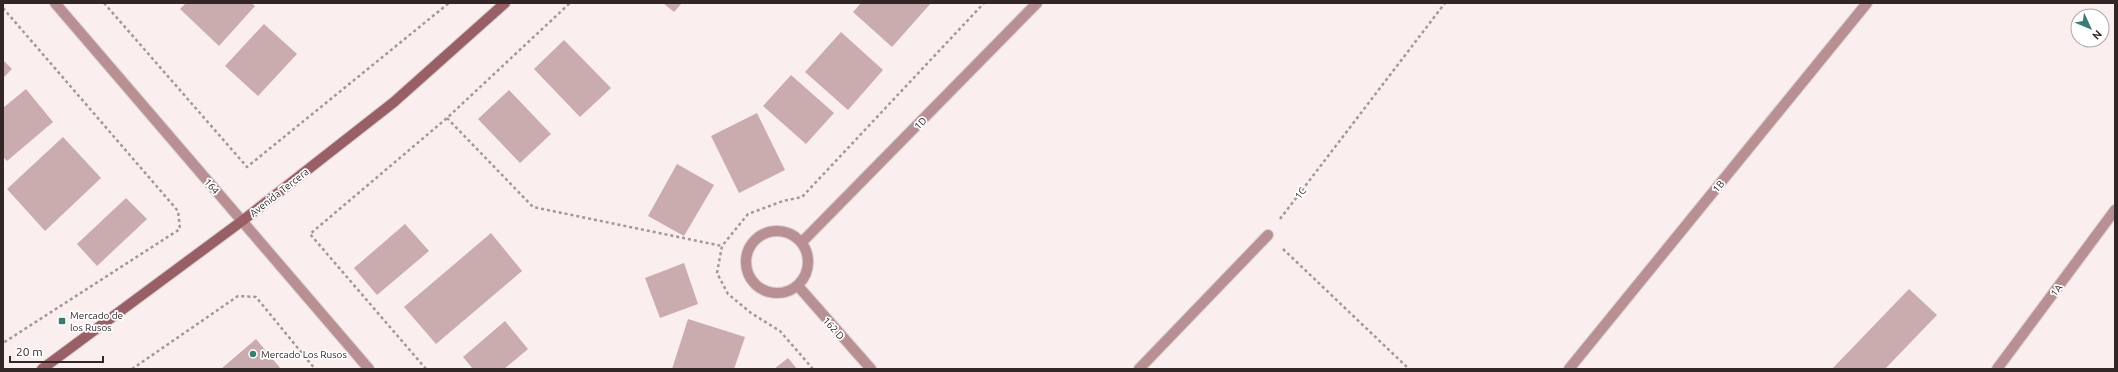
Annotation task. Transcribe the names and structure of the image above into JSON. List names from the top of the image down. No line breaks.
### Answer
{"streets":{"main road":["Avenida Tercera"],"street":["1D","164","1B","1A","162 D"],"path":["1C"]},"crossings":[["1D","162 D"],["164","Avenida Tercera"]],"places":{"transit":["Mercado de los Rusos"],"other":["Mercado Los Rusos"]},"scale_bar":"20 m","north":"bottom right"}
